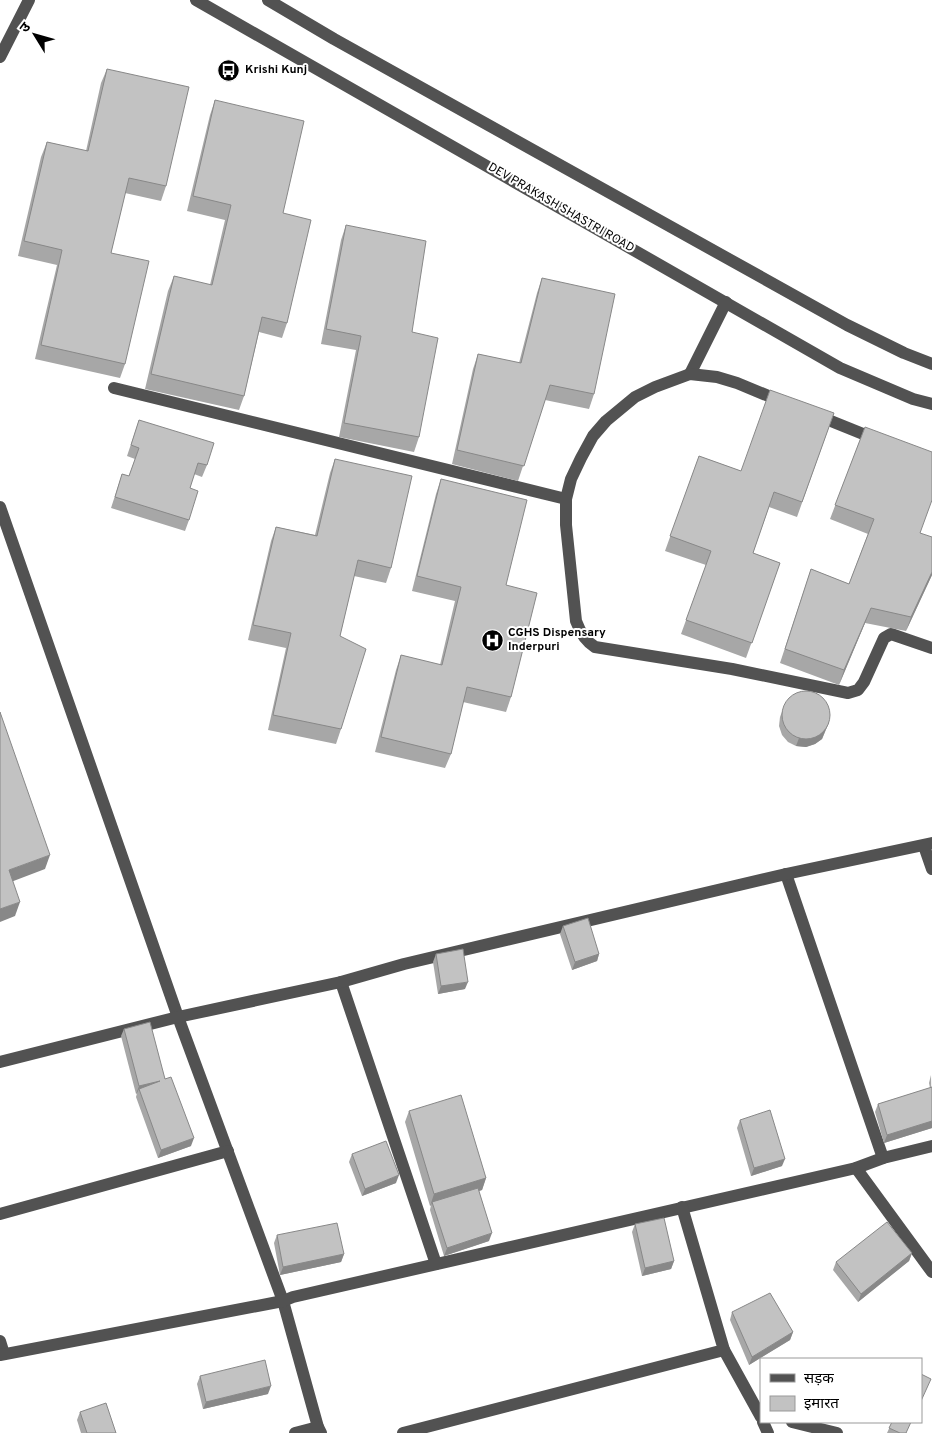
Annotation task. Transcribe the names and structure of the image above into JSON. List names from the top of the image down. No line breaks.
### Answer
{"streets":{"street":["DEV PRAKASH SHASTRI ROAD"]},"places":{"bus stop":["Krishi Kunj"],"hospital":["CGHS Dispensary Inderpuri"]},"legend":["सड़क","इमारत"],"north":"top left"}
